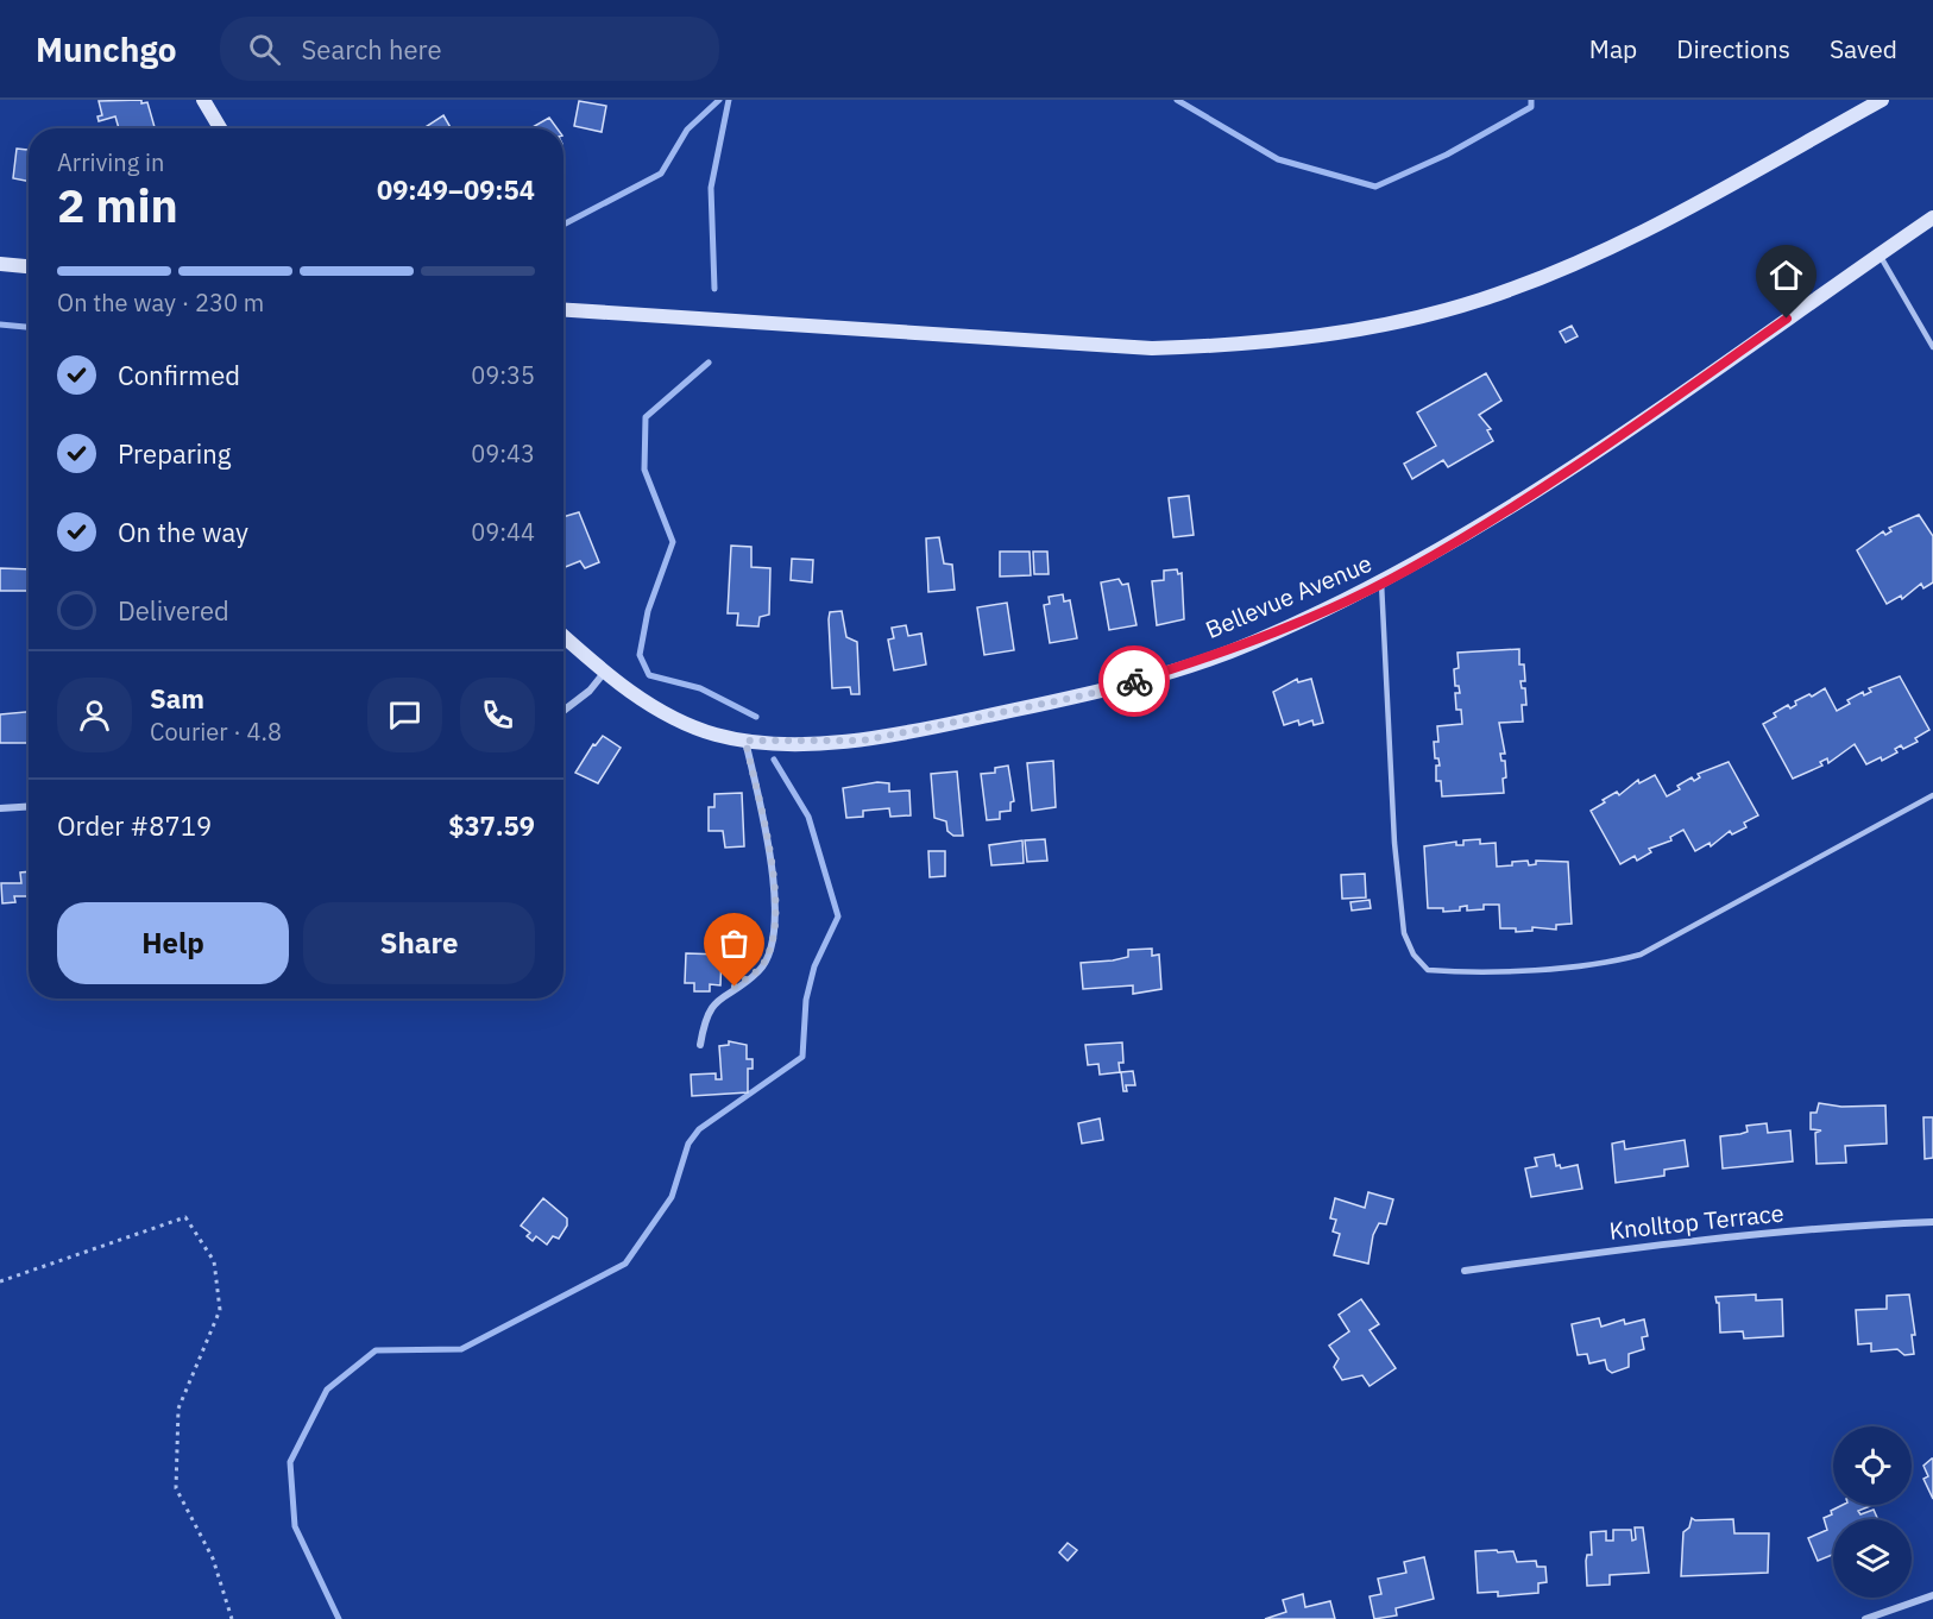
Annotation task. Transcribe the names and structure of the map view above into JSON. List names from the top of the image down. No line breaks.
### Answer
{"streets":{"street":["Bellevue Avenue","Knolltop Terrace"]},"page":{"header":"Munchgo","search":"Search here","nav":["Map","Directions","Saved"],"heading":["2 min","Arriving in","09:49–09:54"],"panel":["Sam","Courier · 4.8","Order #8719","$37.59"],"bar":"On the way · 230 m","list":[["Confirmed","09:35"],["Preparing","09:43"],["On the way","09:44"],"Delivered"],"buttons":["Help","Share"]}}
